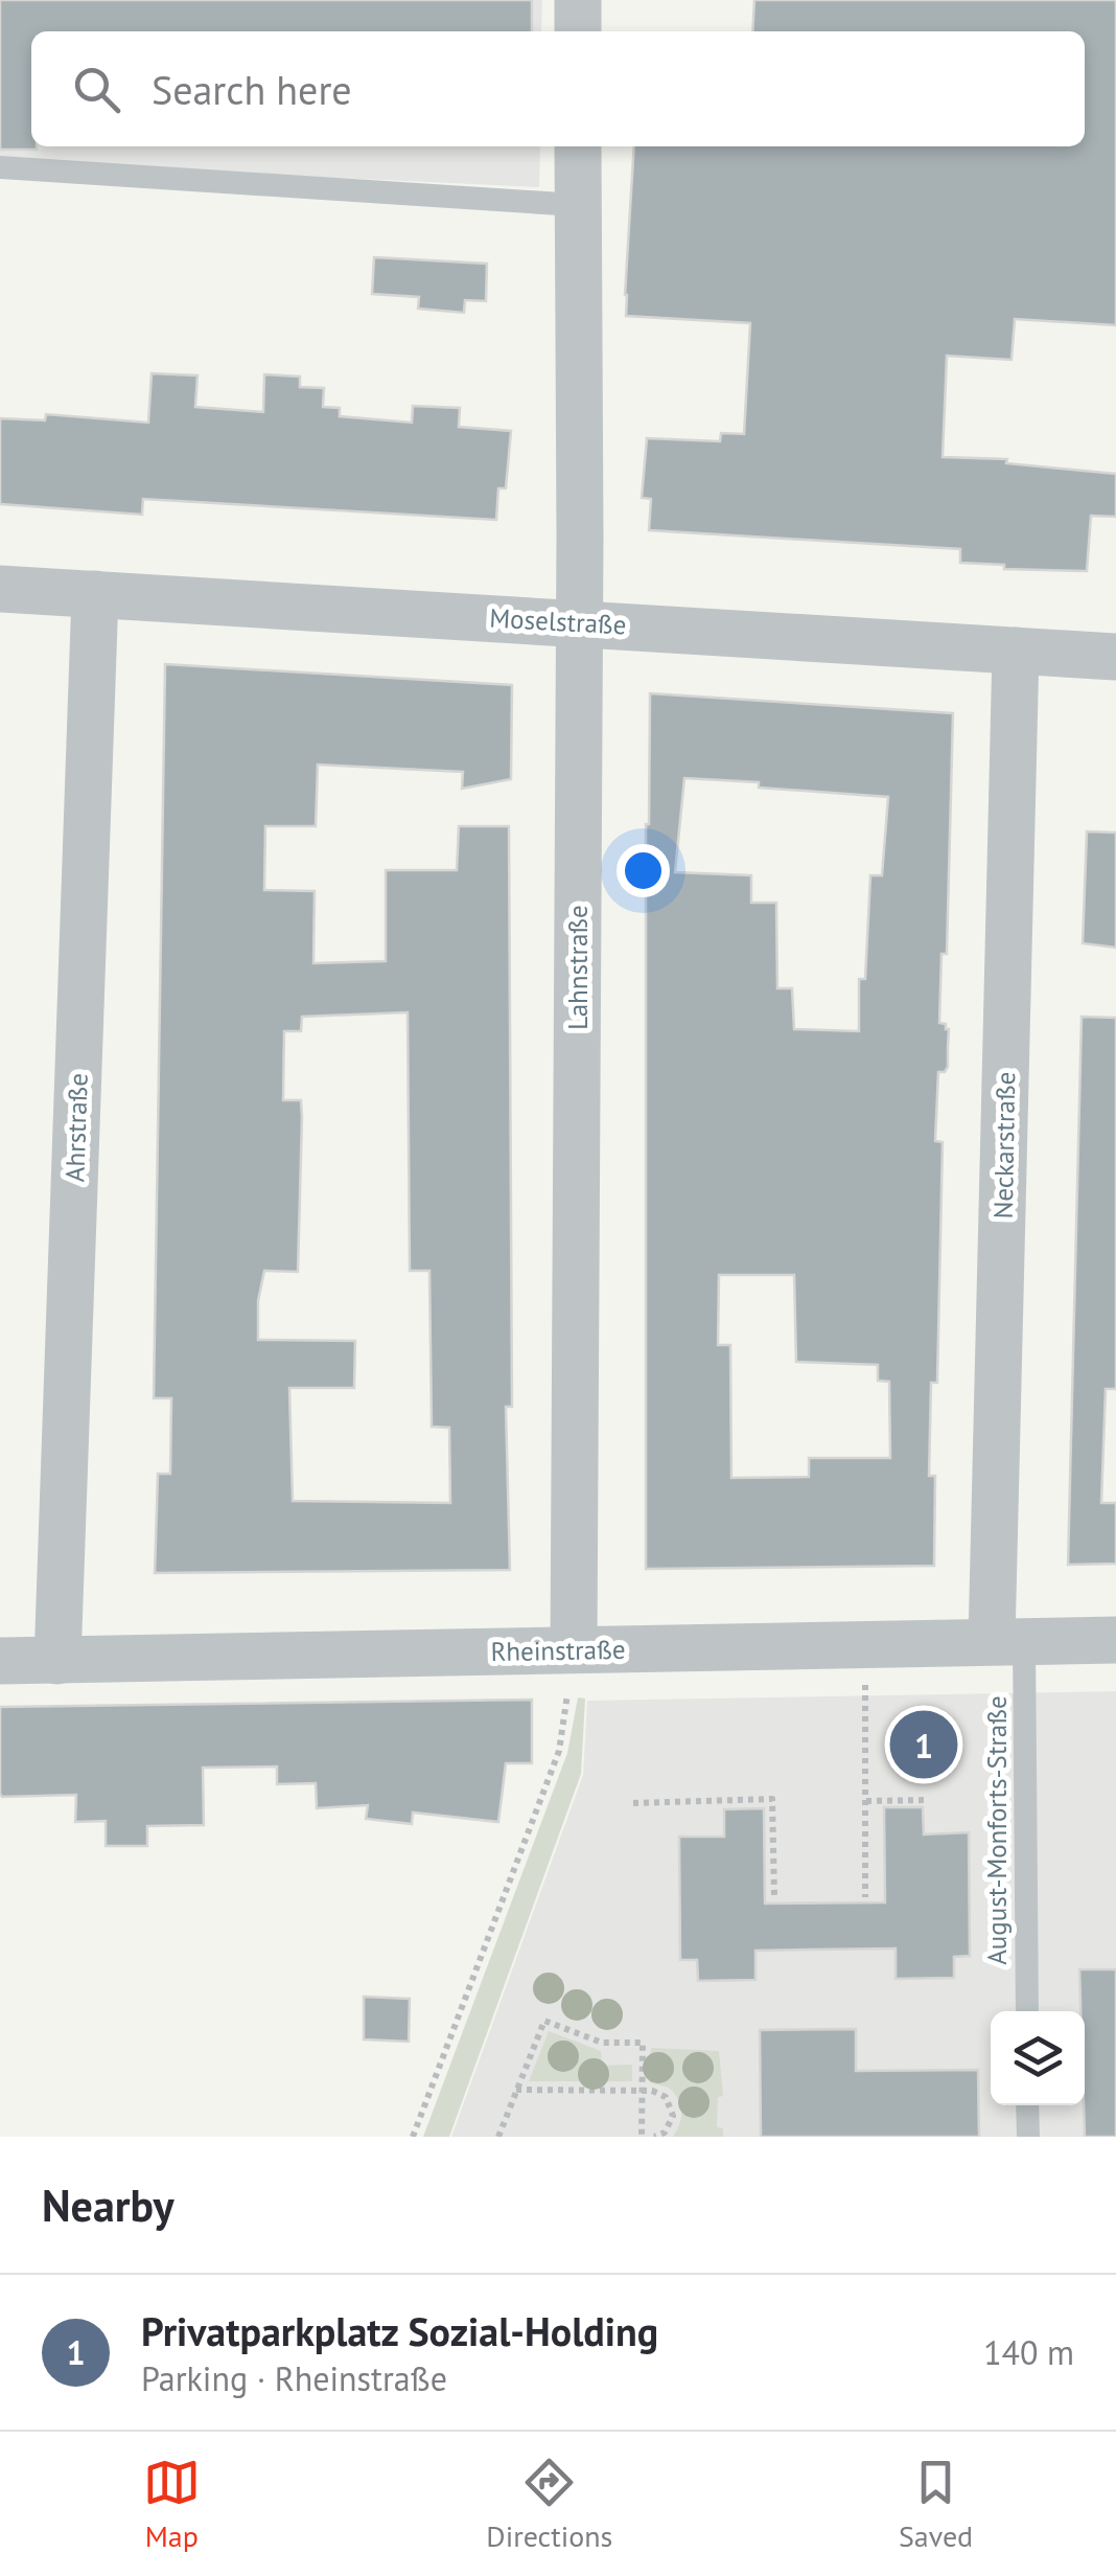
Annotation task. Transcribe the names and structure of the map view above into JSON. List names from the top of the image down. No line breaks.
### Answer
{"streets":{"street":["Moselstraße","Lahnstraße","Ahrstraße","Neckarstraße","Rheinstraße"],"lane":["August-Monforts-Straße"]},"crossings":[["Moselstraße","Lahnstraße"],["Moselstraße","Ahrstraße"],["Moselstraße","Neckarstraße"],["Lahnstraße","Rheinstraße"],["Ahrstraße","Rheinstraße"],["Neckarstraße","Rheinstraße"],["Neckarstraße","August-Monforts-Straße"],["Rheinstraße","August-Monforts-Straße"]],"page":{"search":"Search here","pins":"1","heading":"Nearby","list":[{"mark":"1","name":"Privatparkplatz Sozial-Holding","note":"Parking · Rheinstraße","value":"140 m"}],"nav":["Map","Directions","Saved"]}}
